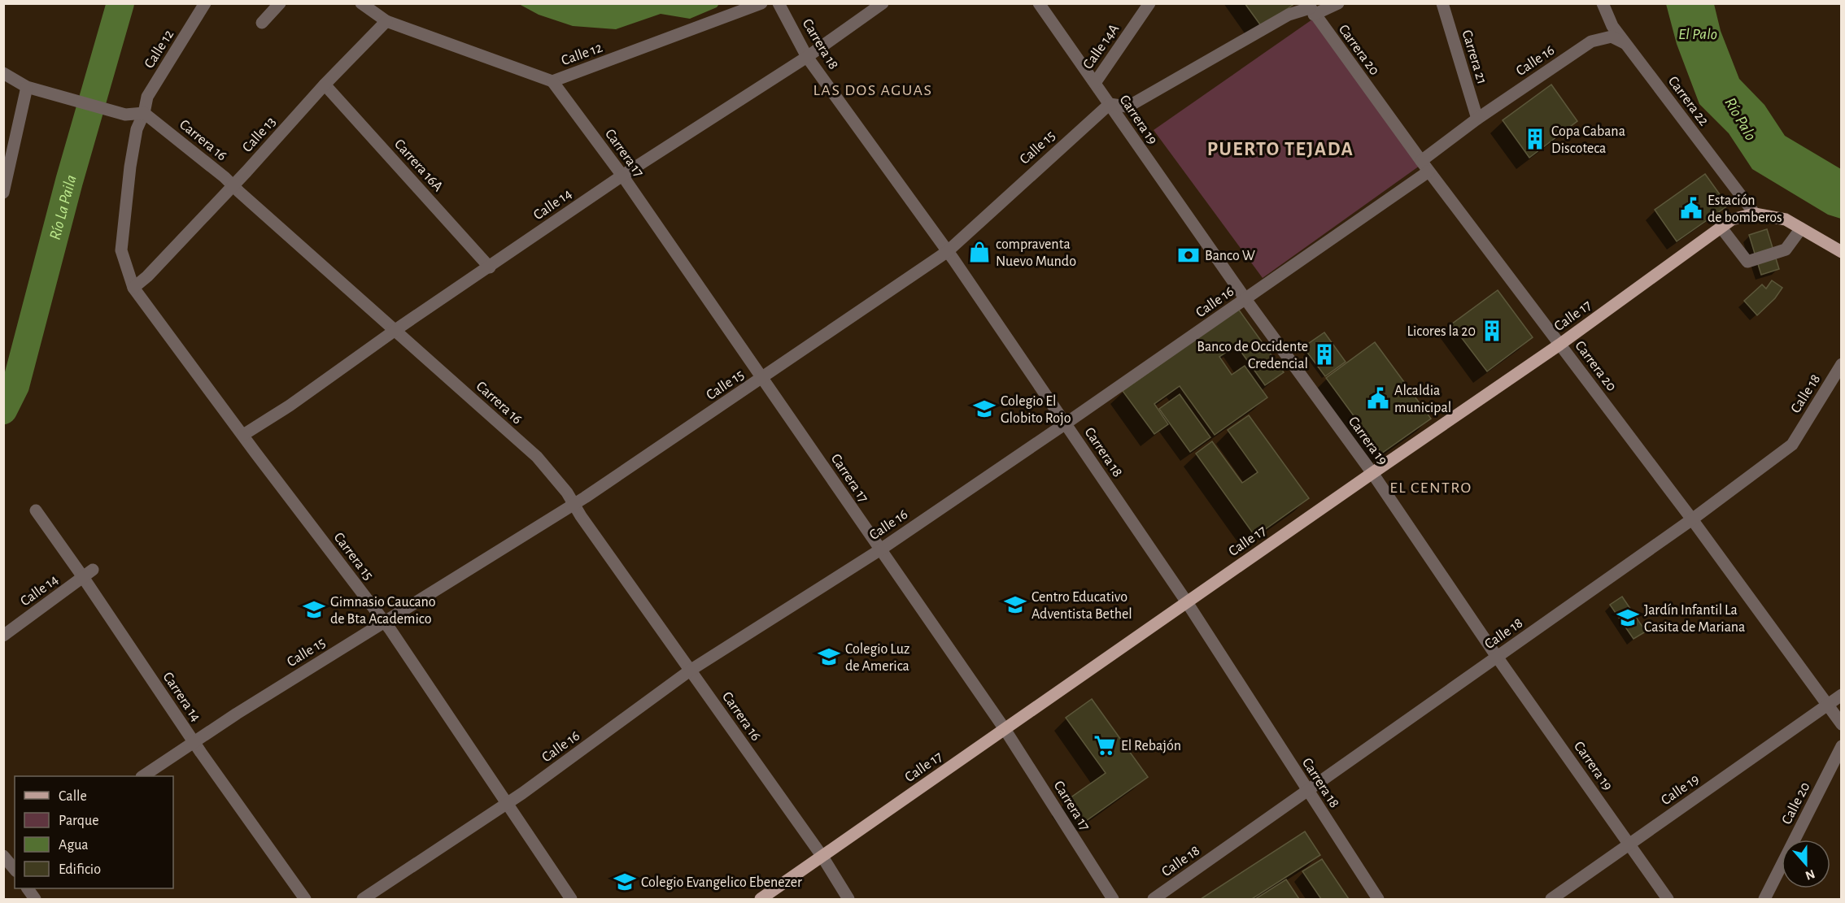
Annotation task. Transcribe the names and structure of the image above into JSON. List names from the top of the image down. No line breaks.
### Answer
{"streets":{"main road":["Calle 17"],"street":["Carrera 18","Calle 14A","Calle 12","Carrera 20","Carrera 21","Calle 16","Carrera 22","Carrera 19","Calle 13","Carrera 16","Calle 15","Carrera 17","Carrera 16A","Calle 14","Calle 18","Carrera 15","Carrera 14","Calle 19","Calle 20"]},"crossings":[["Carrera 18","Calle 16"],["Carrera 18","Calle 15"],["Carrera 18","Calle 14"],["Carrera 18","Calle 17"],["Carrera 18","Calle 18"],["Calle 14A","Carrera 19"],["Calle 12","Calle 13"],["Calle 12","Carrera 16"],["Calle 12","Carrera 17"],["Calle 12","Carrera 15"],["Carrera 20","Calle 16"],["Carrera 20","Calle 17"],["Carrera 20","Calle 18"],["Carrera 20","Calle 19"],["Carrera 21","Calle 16"],["Calle 16","Carrera 22"],["Calle 16","Carrera 19"],["Calle 16","Carrera 16"],["Calle 16","Carrera 17"],["Calle 16","Carrera 15"],["Carrera 22","Calle 17"],["Carrera 19","Calle 15"],["Carrera 19","Calle 17"],["Carrera 19","Calle 18"],["Carrera 19","Calle 19"],["Calle 13","Carrera 16"],["Calle 13","Carrera 16A"],["Calle 13","Carrera 15"],["Carrera 16","Calle 15"],["Carrera 16","Calle 14"],["Carrera 16","Calle 17"],["Calle 15","Carrera 17"],["Calle 15","Carrera 15"],["Calle 15","Carrera 14"],["Carrera 17","Calle 14"],["Carrera 17","Calle 17"],["Carrera 16A","Calle 14"],["Calle 14","Carrera 15"],["Calle 14","Carrera 14"]],"districts":["LAS DOS AGUAS","PUERTO TEJADA","EL CENTRO"],"water":["El Palo","Río Palo","Río La Paila"],"places":{"building":["Copa Cabana Discoteca","Licores la 20","Banco de Occidente Credencial"],"public building":["Estación de bomberos","Alcaldia municipal"],"shop":["compraventa Nuevo Mundo"],"bank":["Banco W"],"school or university":["Colegio El Globito Rojo","Centro Educativo Adventista Bethel","Gimnasio Caucano de Bta Academico","Jardín Infantil La Casita de Mariana","Colegio Luz de America","Colegio Evangelico Ebenezer"],"supermarket":["El Rebajón"]},"legend":["Calle","Parque","Agua","Edificio"],"north":"bottom"}
